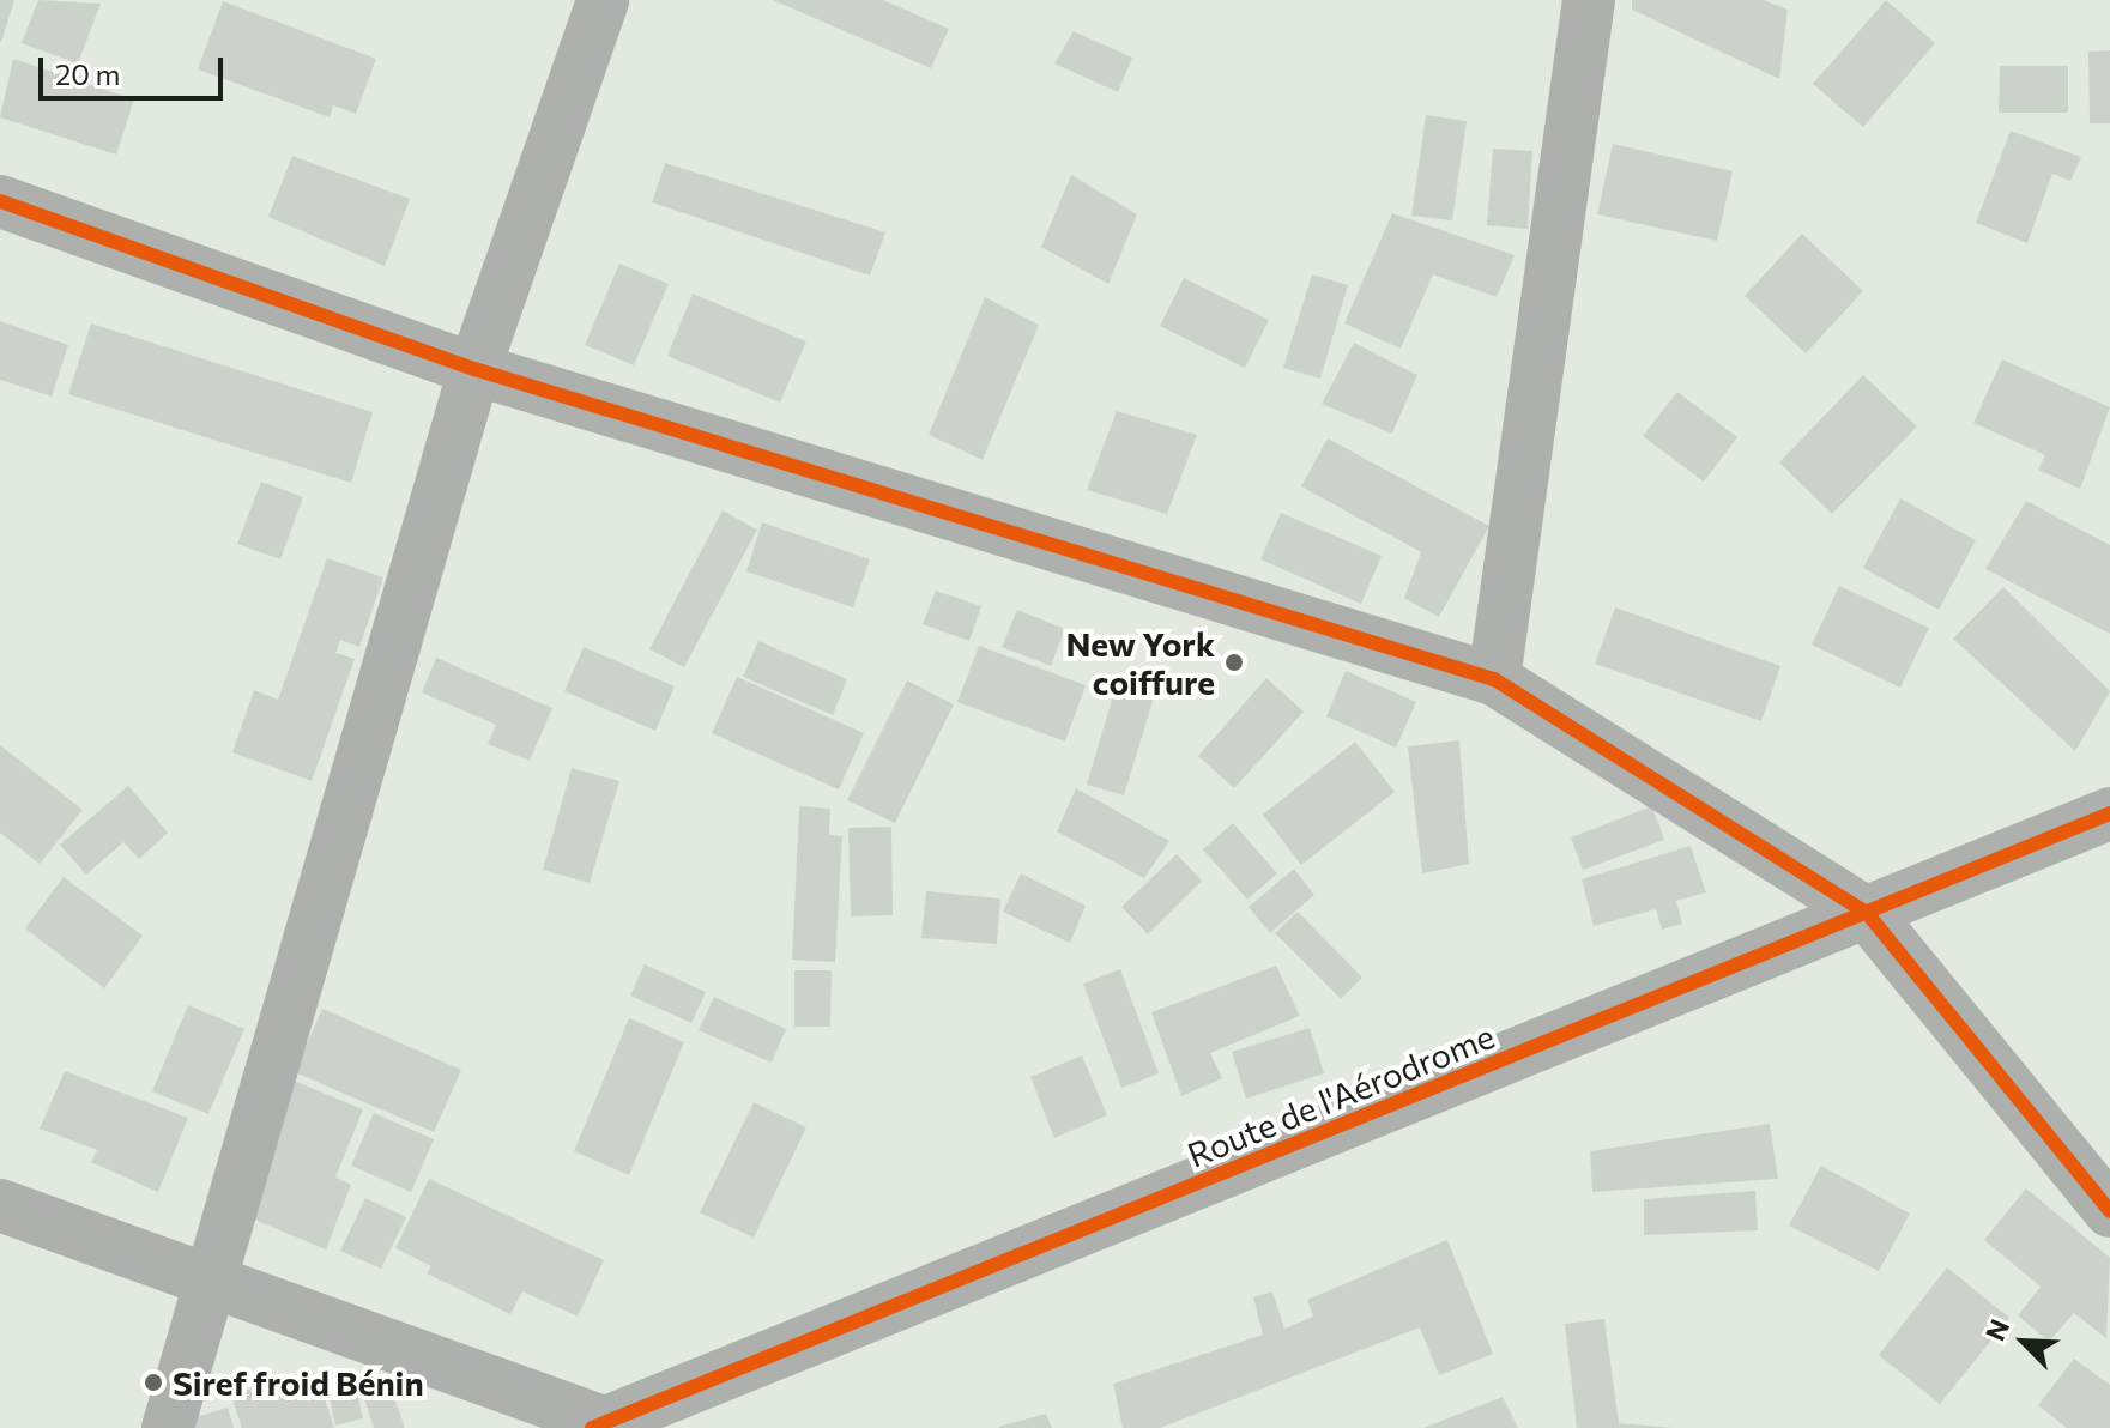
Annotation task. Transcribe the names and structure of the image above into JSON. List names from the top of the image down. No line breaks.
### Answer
{"streets":{"street":["Route de l'Aérodrome"]},"places":["New York coiffure","Siref froid Bénin"],"scale_bar":"20 m","north":"top left"}
